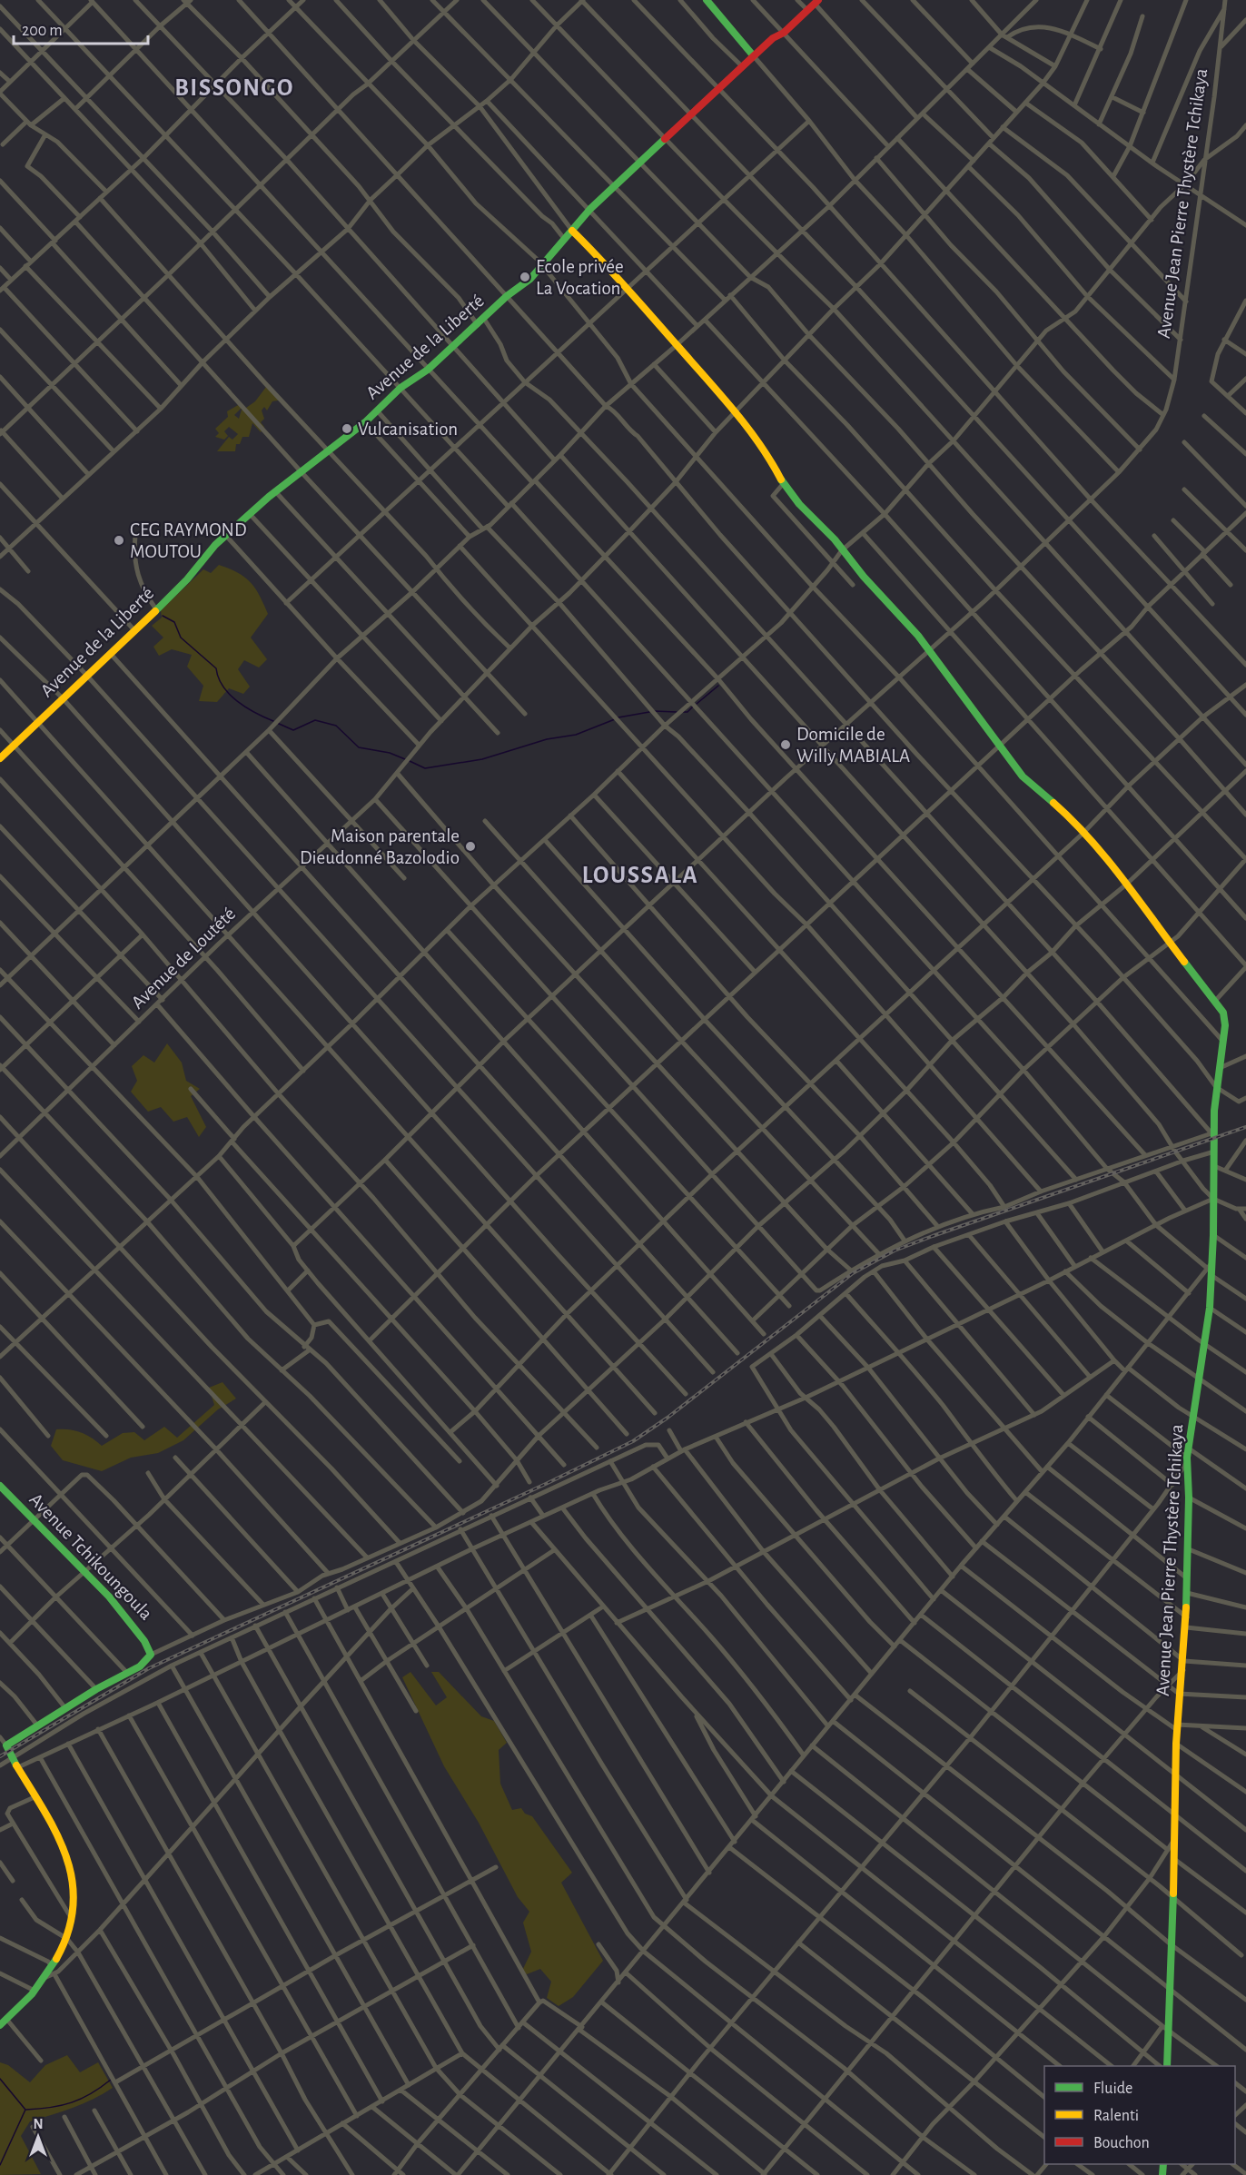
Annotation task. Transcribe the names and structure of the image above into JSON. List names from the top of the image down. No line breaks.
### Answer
{"streets":{"street":["Avenue Jean Pierre Thystère Tchikaya","Avenue de la Liberté","Avenue de Loutété","Avenue Tchikoungoula"]},"crossings":[["Avenue Jean Pierre Thystère Tchikaya","Avenue de la Liberté"],["Avenue Jean Pierre Thystère Tchikaya","Avenue de Loutété"]],"districts":["BISSONGO","LOUSSALA"],"places":["Ecole privée La Vocation","Vulcanisation","CEG RAYMOND MOUTOU","Domicile de Willy MABIALA","Maison parentale Dieudonné Bazolodio"],"legend":["Fluide","Ralenti","Bouchon"],"scale_bar":"200 m","north":"top"}
